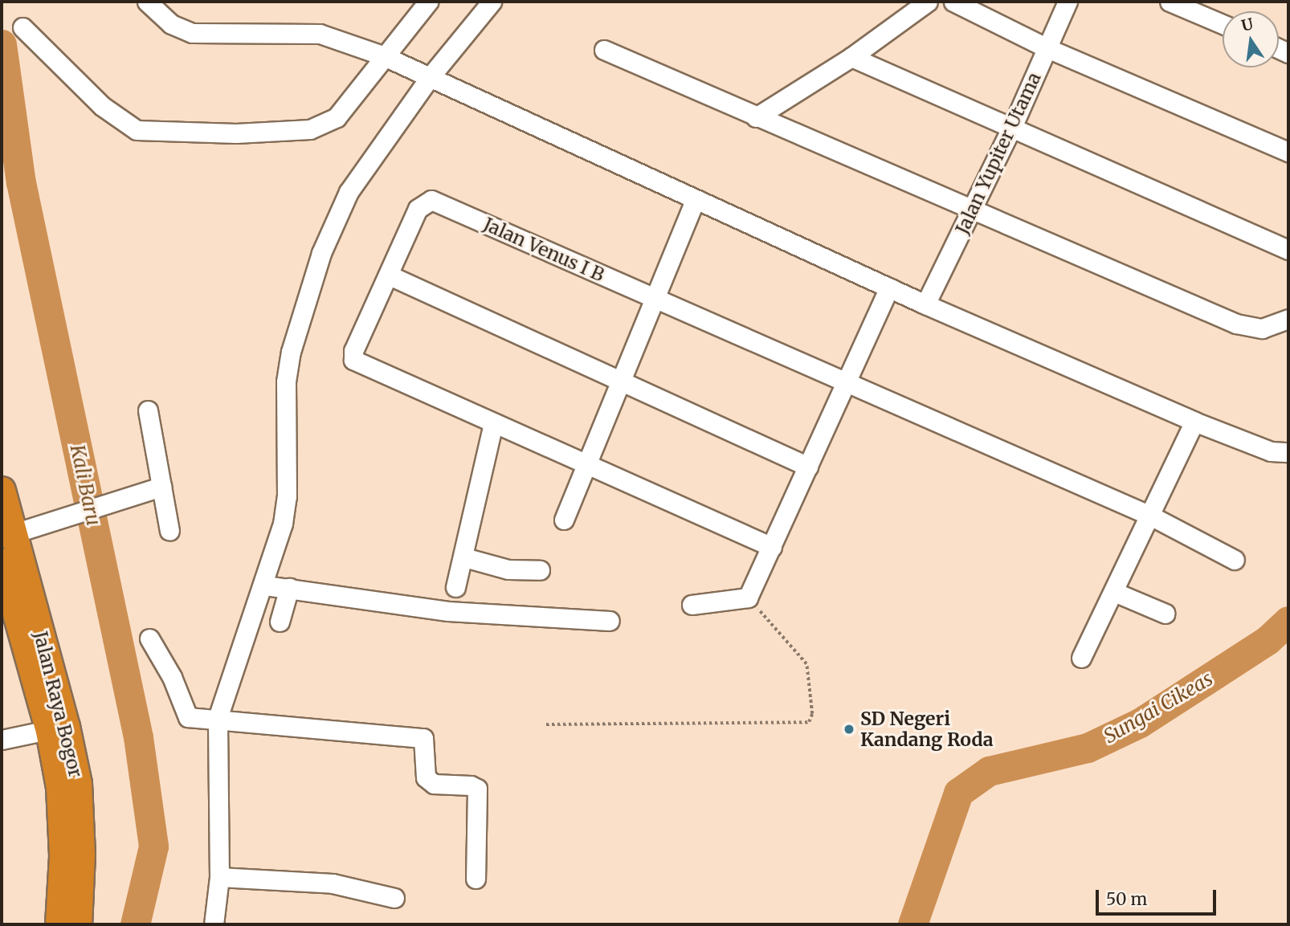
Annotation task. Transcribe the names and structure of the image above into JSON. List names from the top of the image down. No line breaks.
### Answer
{"streets":{"highway":["Jalan Raya Bogor"],"street":["Jalan Yupiter Utama","Jalan Venus I B"]},"water":["Kali Baru","Sungai Cikeas"],"places":["SD Negeri Kandang Roda"],"scale_bar":"50 m","north":"top"}
